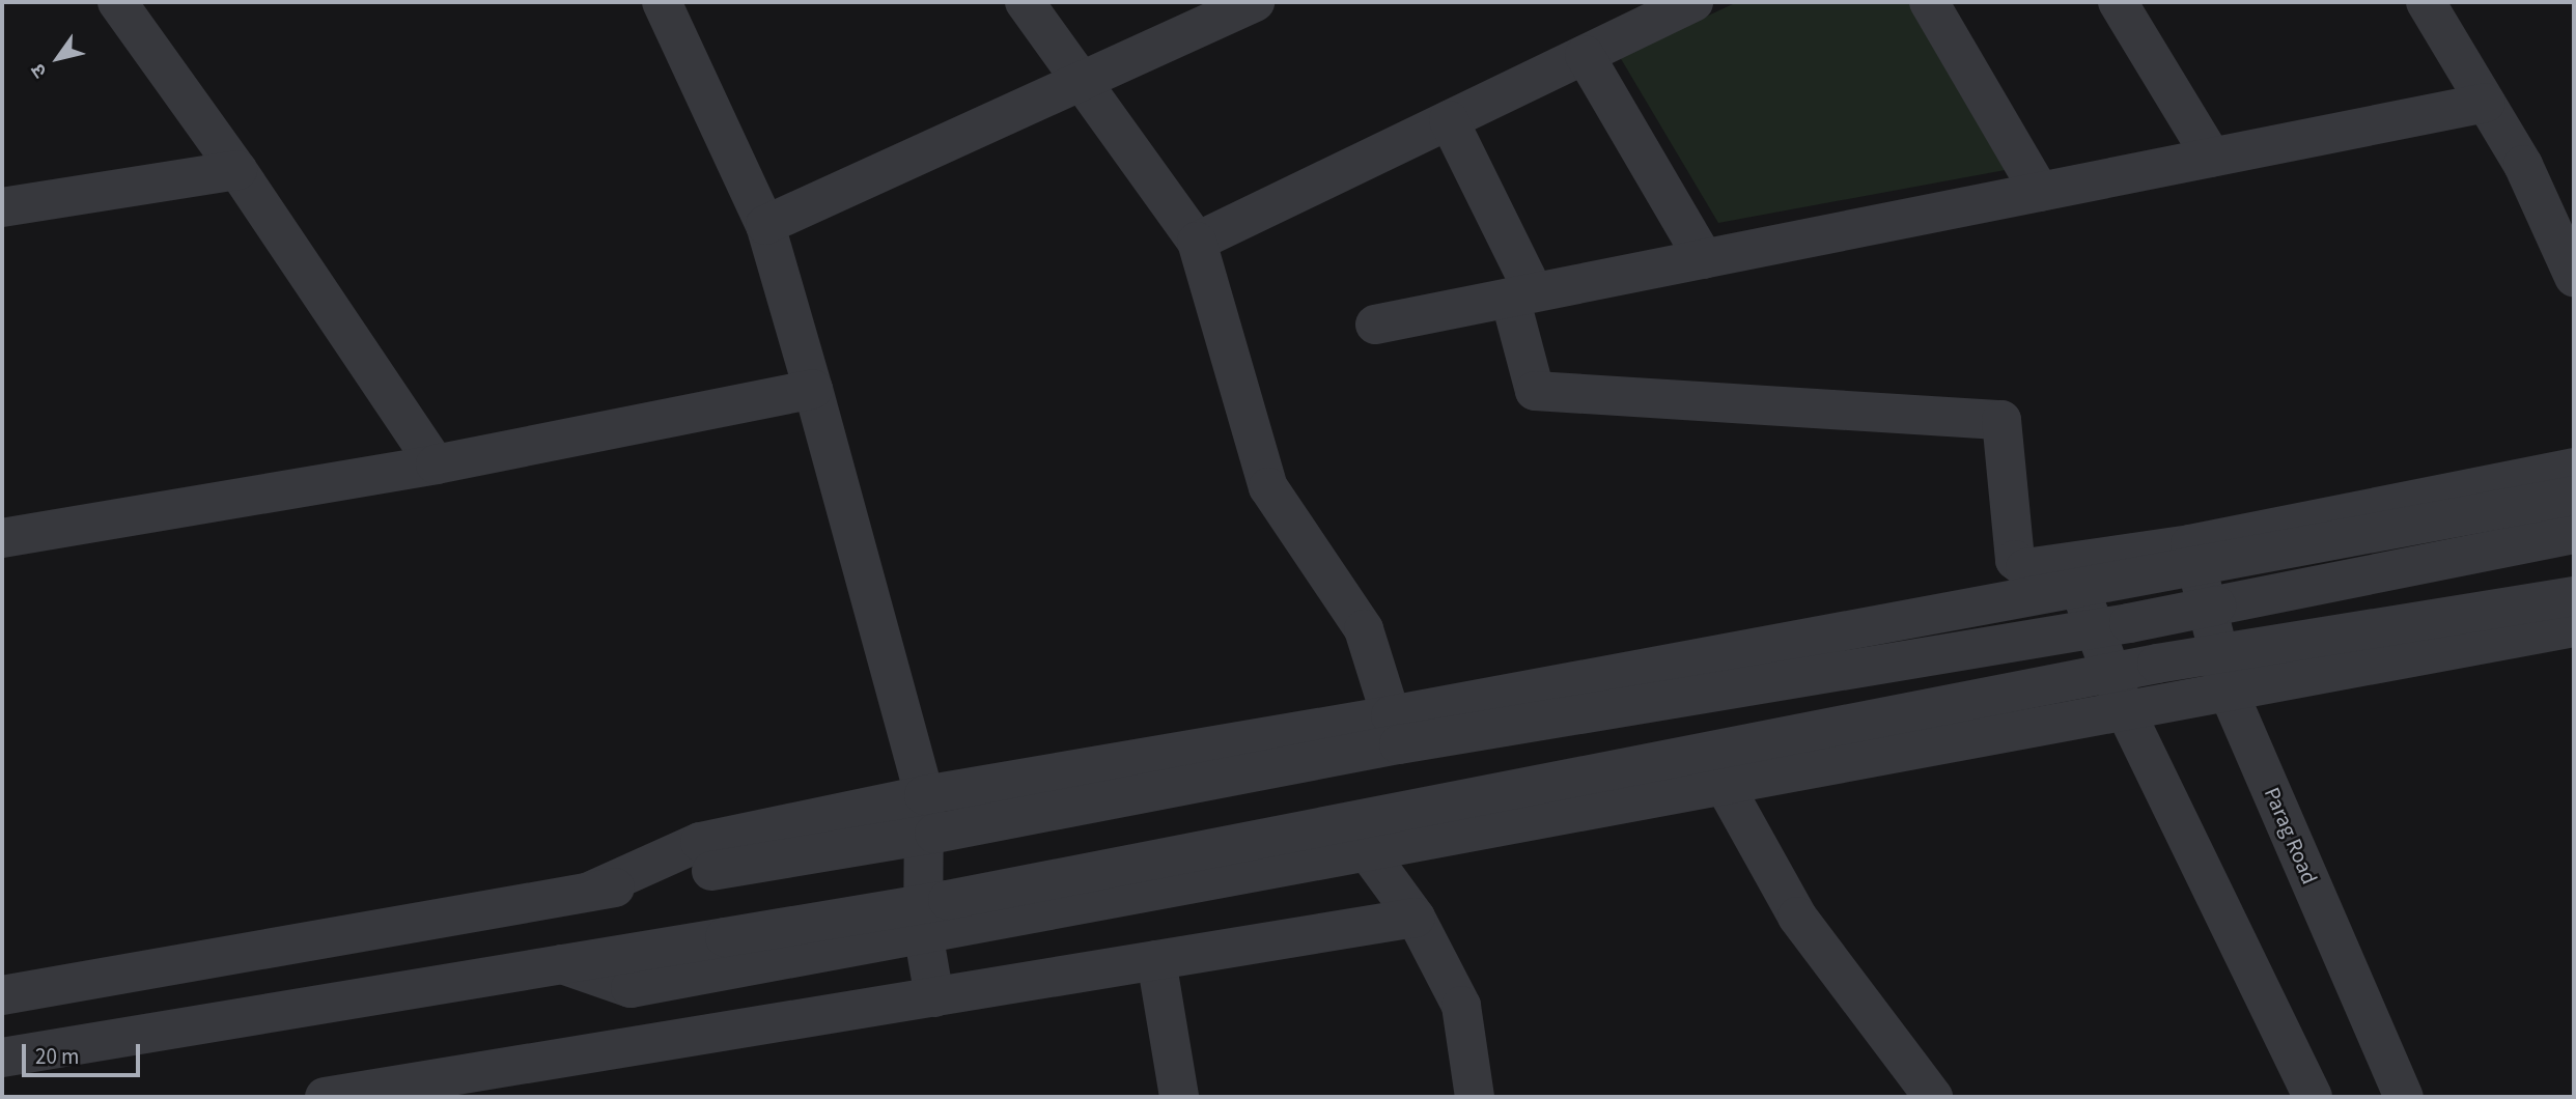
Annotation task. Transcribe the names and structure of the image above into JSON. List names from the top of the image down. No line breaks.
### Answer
{"streets":{"street":["Parag Road"]},"scale_bar":"20 m","north":"bottom left"}
